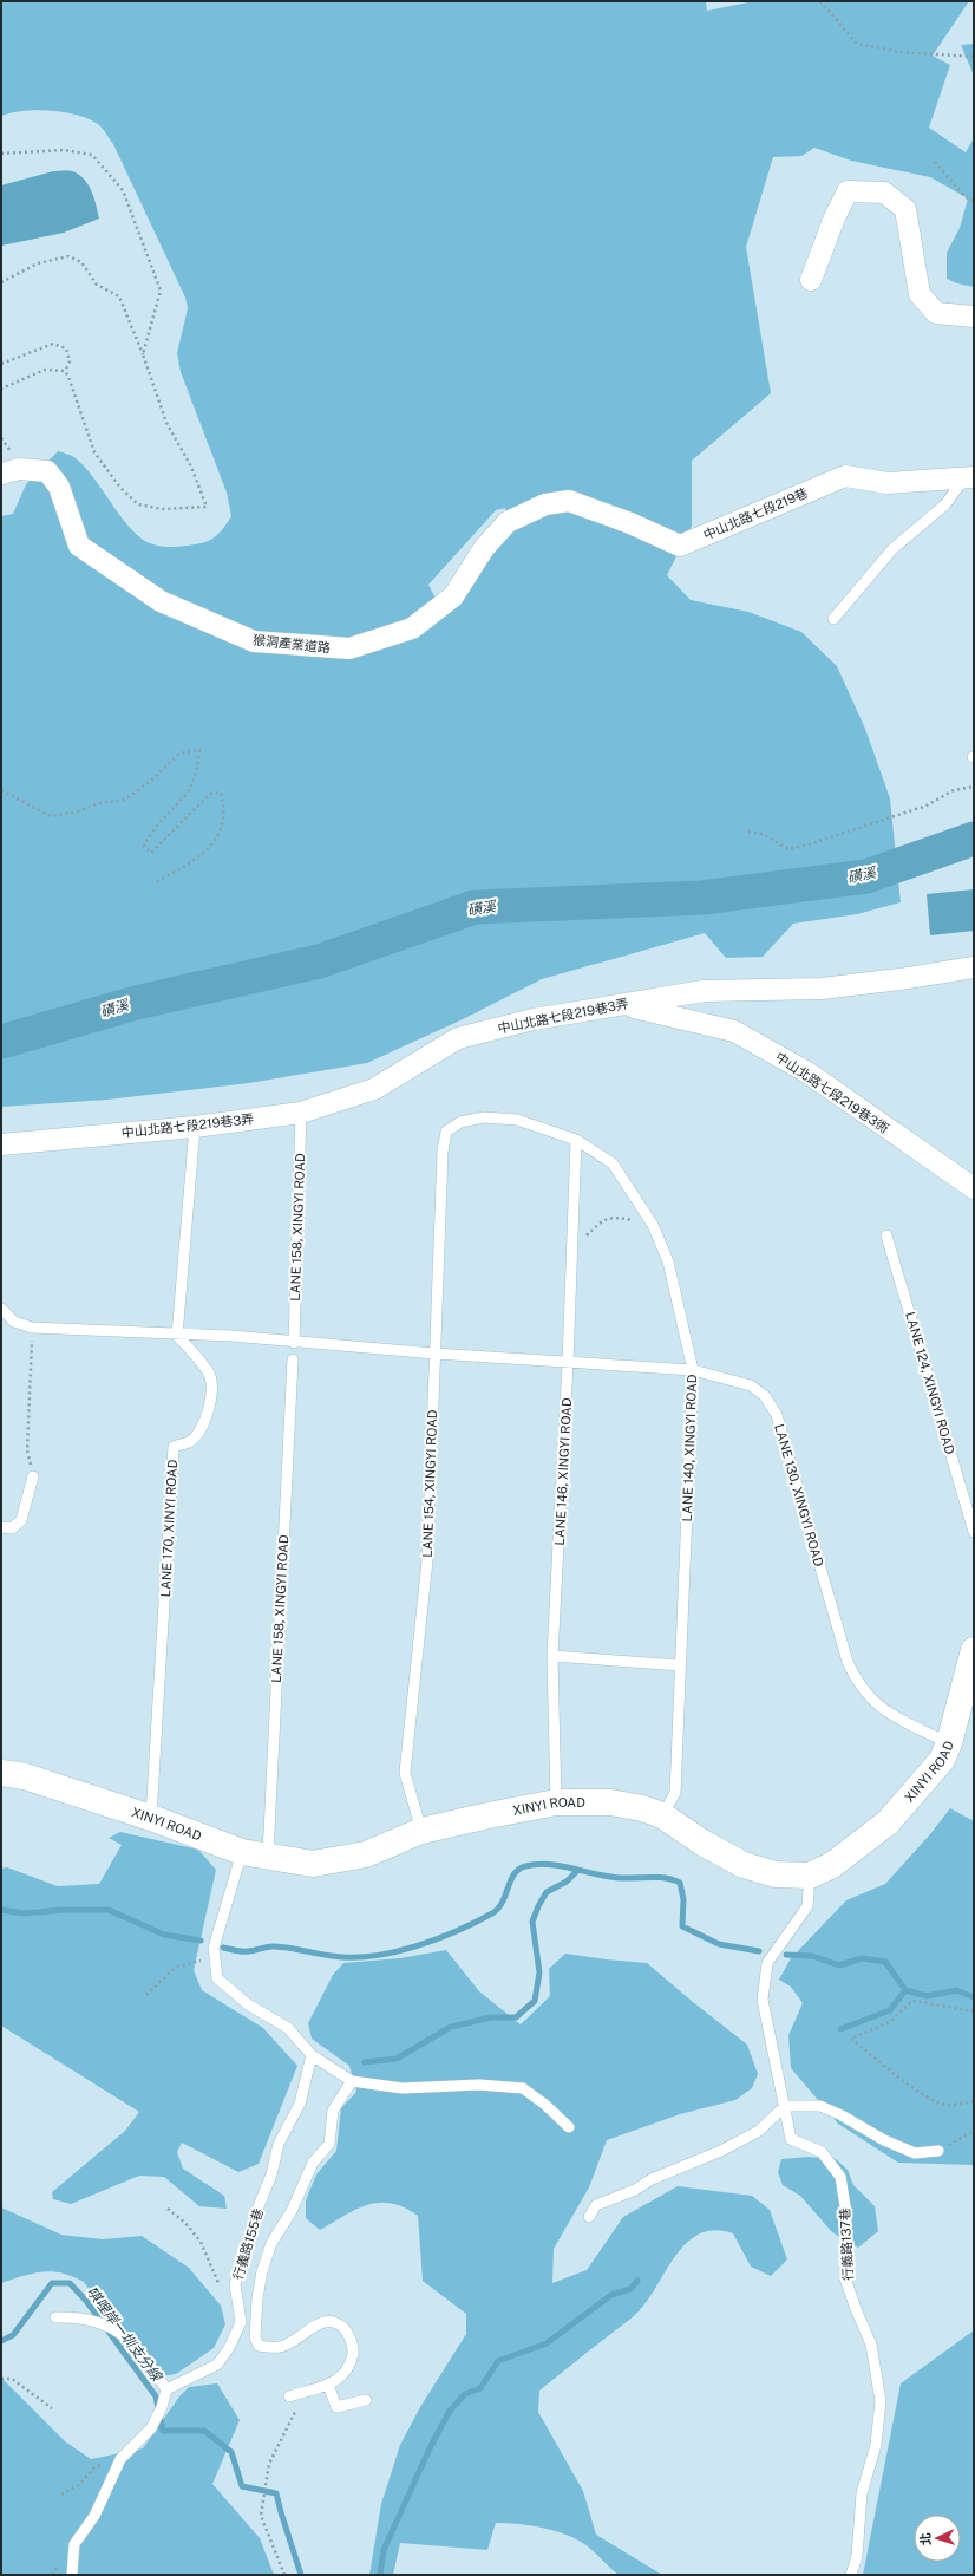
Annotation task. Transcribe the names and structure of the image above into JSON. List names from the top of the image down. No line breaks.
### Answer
{"streets":{"street":["中山北路七段219巷","猴洞產業道路","中山北路七段219巷3弄","中山北路七段219巷3衖","XINYI ROAD"],"lane":["LANE 158, XINGYI ROAD","LANE 124, XINGYI ROAD","LANE 140, XINGYI ROAD","LANE 146, XINGYI ROAD","LANE 154, XINGYI ROAD","LANE 130, XINGYI ROAD","LANE 170, XINYI ROAD","行義路155巷","行義路137巷"]},"crossings":[["中山北路七段219巷","猴洞產業道路"],["中山北路七段219巷3弄","中山北路七段219巷3衖"],["中山北路七段219巷3弄","LANE 158, XINGYI ROAD"],["LANE 158, XINGYI ROAD","LANE 130, XINGYI ROAD"],["LANE 158, XINGYI ROAD","XINYI ROAD"],["LANE 140, XINGYI ROAD","LANE 146, XINGYI ROAD"],["LANE 140, XINGYI ROAD","LANE 154, XINGYI ROAD"],["LANE 140, XINGYI ROAD","LANE 130, XINGYI ROAD"],["LANE 140, XINGYI ROAD","XINYI ROAD"],["LANE 146, XINGYI ROAD","LANE 130, XINGYI ROAD"],["LANE 146, XINGYI ROAD","XINYI ROAD"],["LANE 154, XINGYI ROAD","LANE 130, XINGYI ROAD"],["LANE 154, XINGYI ROAD","XINYI ROAD"],["LANE 130, XINGYI ROAD","LANE 170, XINYI ROAD"],["LANE 130, XINGYI ROAD","XINYI ROAD"],["LANE 170, XINYI ROAD","XINYI ROAD"],["XINYI ROAD","行義路137巷"]],"water":["磺溪","唭哩岸一圳支分線"],"north":"left"}
